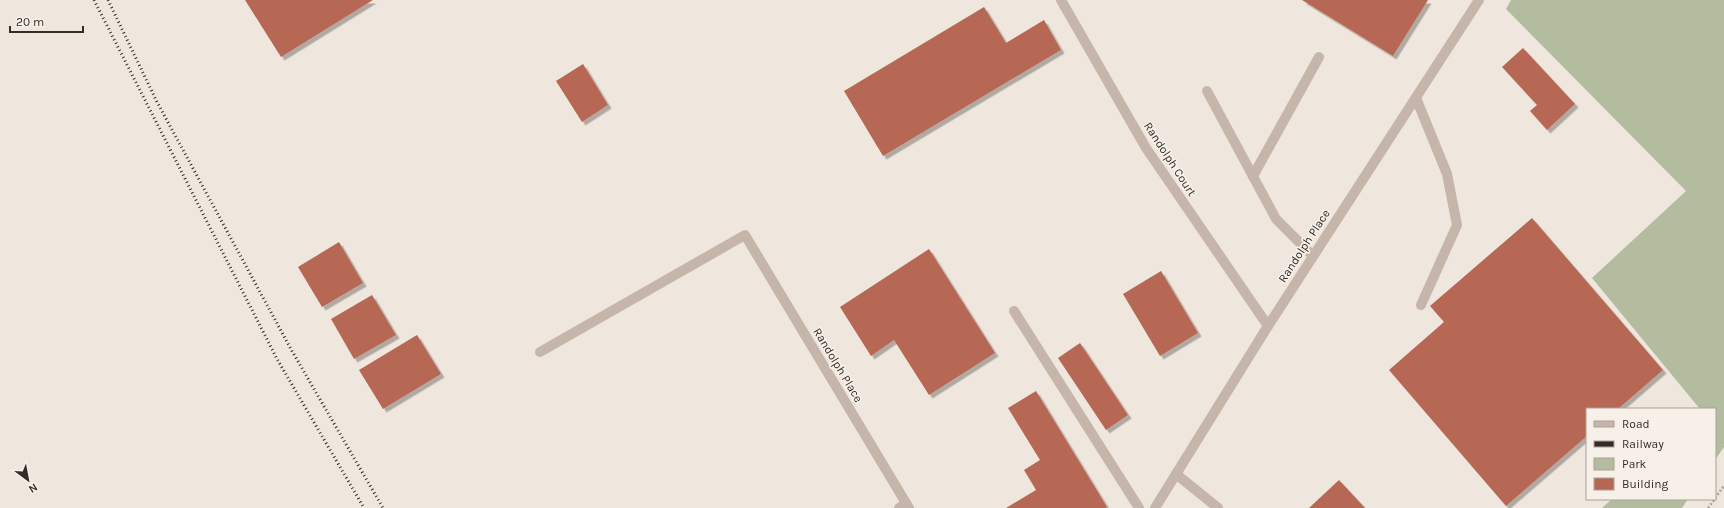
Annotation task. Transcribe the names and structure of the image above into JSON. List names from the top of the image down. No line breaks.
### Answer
{"streets":{"street":["Randolph Court","Randolph Place"]},"crossings":[["Randolph Court","Randolph Place"]],"legend":["Road","Railway","Park","Building"],"scale_bar":"20 m","north":"bottom right"}
